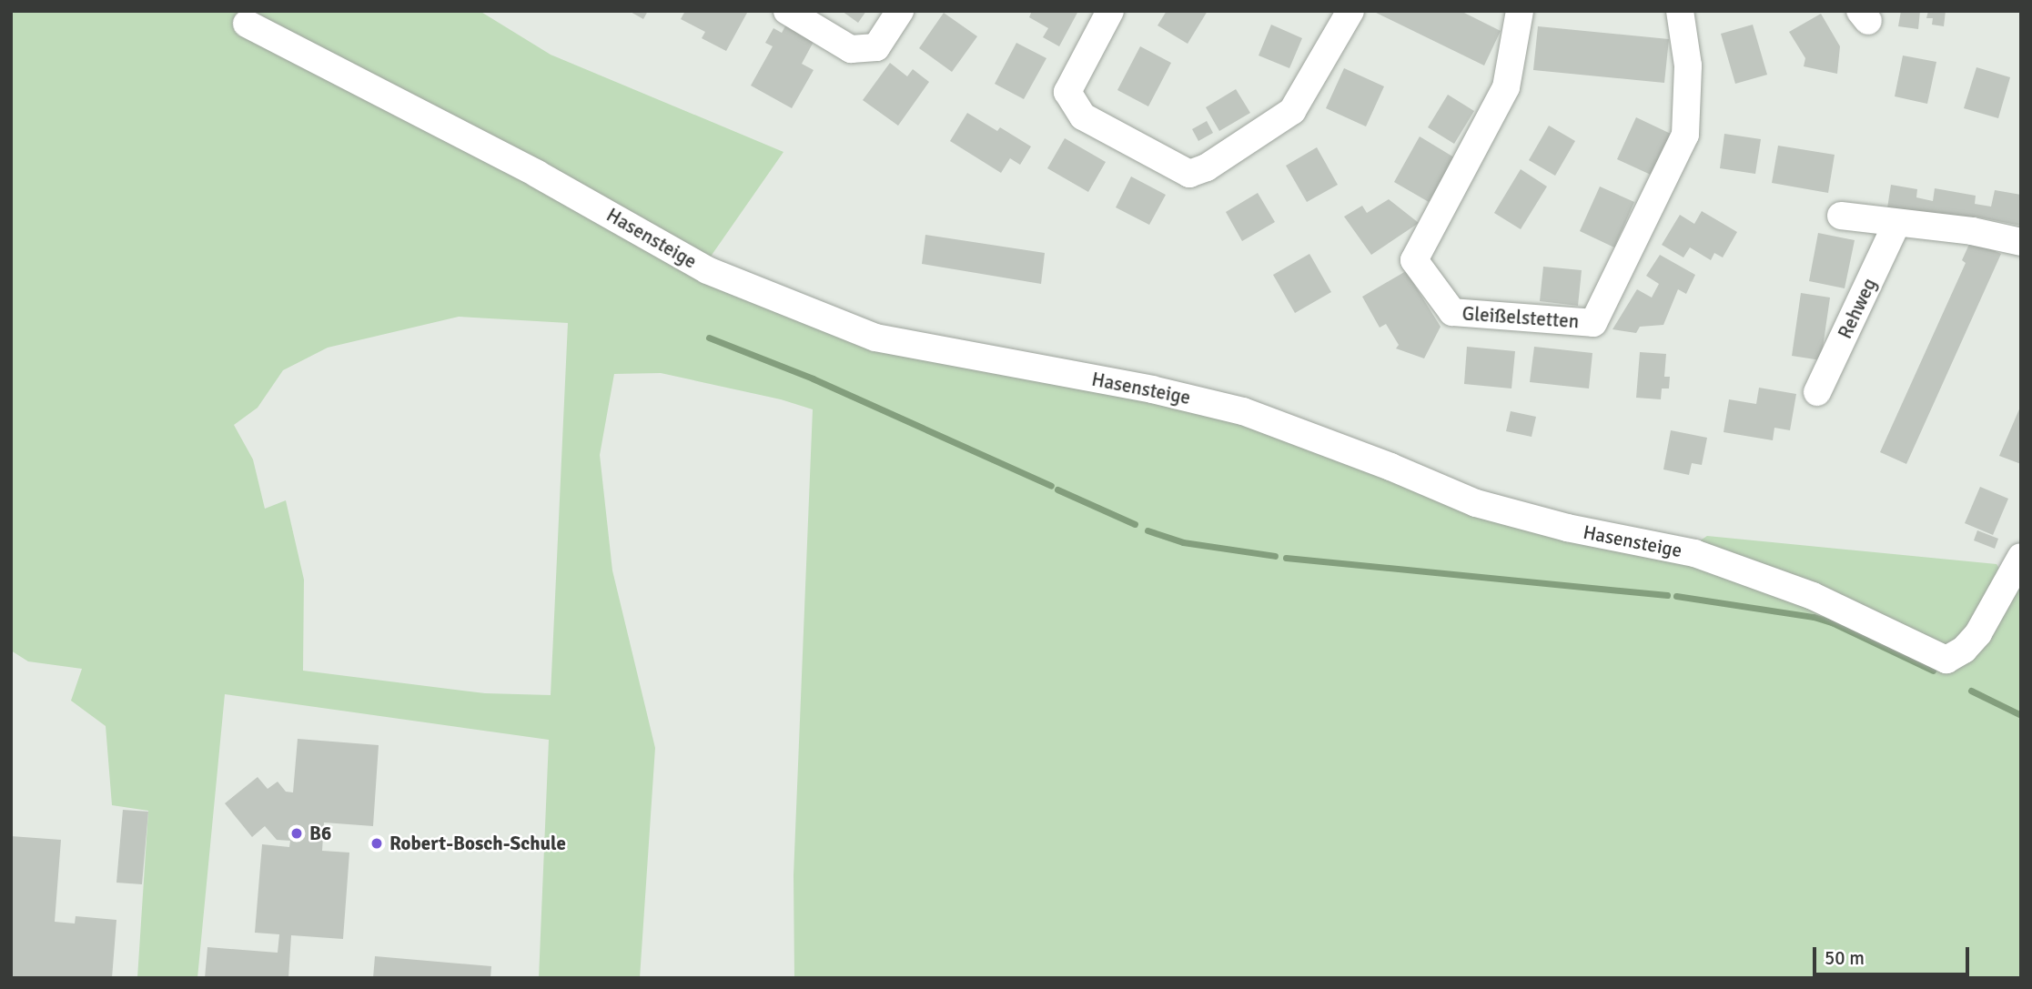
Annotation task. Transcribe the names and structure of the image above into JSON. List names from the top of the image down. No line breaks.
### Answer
{"streets":{"street":["Hasensteige","Rehweg","Gleißelstetten"]},"places":["B6","Robert-Bosch-Schule"],"scale_bar":"50 m"}
